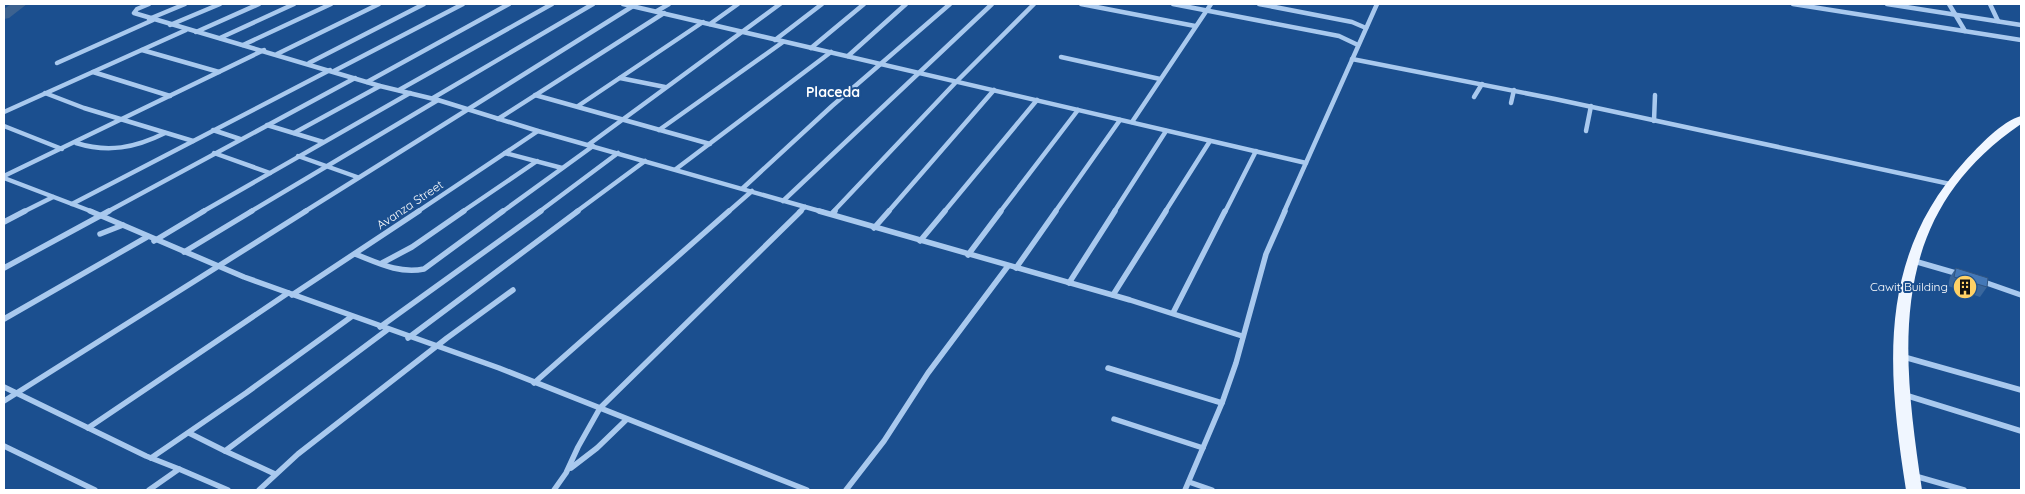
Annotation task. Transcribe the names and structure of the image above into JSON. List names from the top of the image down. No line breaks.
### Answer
{"streets":{"street":["Avanza Street"]},"districts":["Placeda"],"places":{"building":["Cawit Building"]}}
